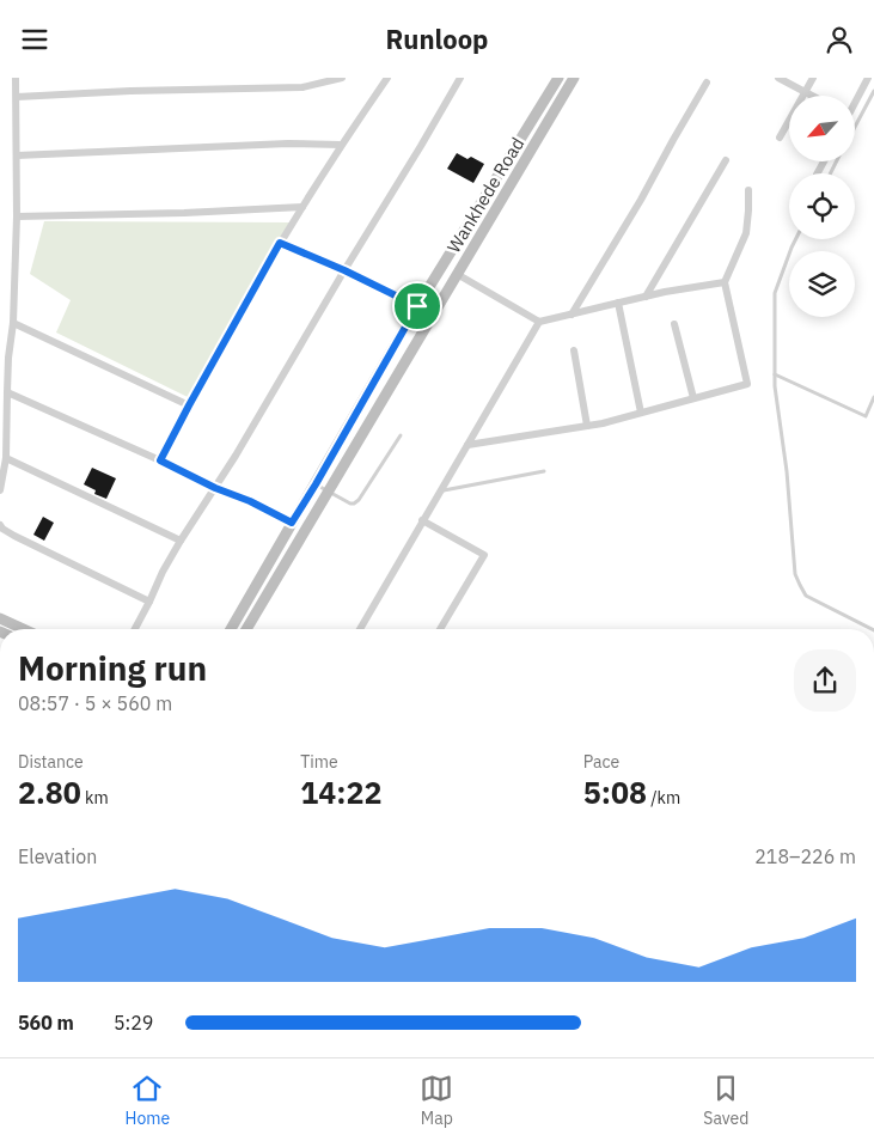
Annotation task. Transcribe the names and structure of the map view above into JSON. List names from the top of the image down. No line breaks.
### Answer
{"streets":{"main road":["Wankhede Road"]},"north":"bottom left","page":{"header":"Runloop","heading":["Morning run","08:57 · 5 × 560 m"],"stats":[["Distance","2.80 km"],["Time","14:22"],["Pace","5:08 /km"]],"chart":["Elevation","218–226 m"],"list":[{"name":"560 m","note":"5:29"}],"tabs":["Home","Map","Saved"]}}
